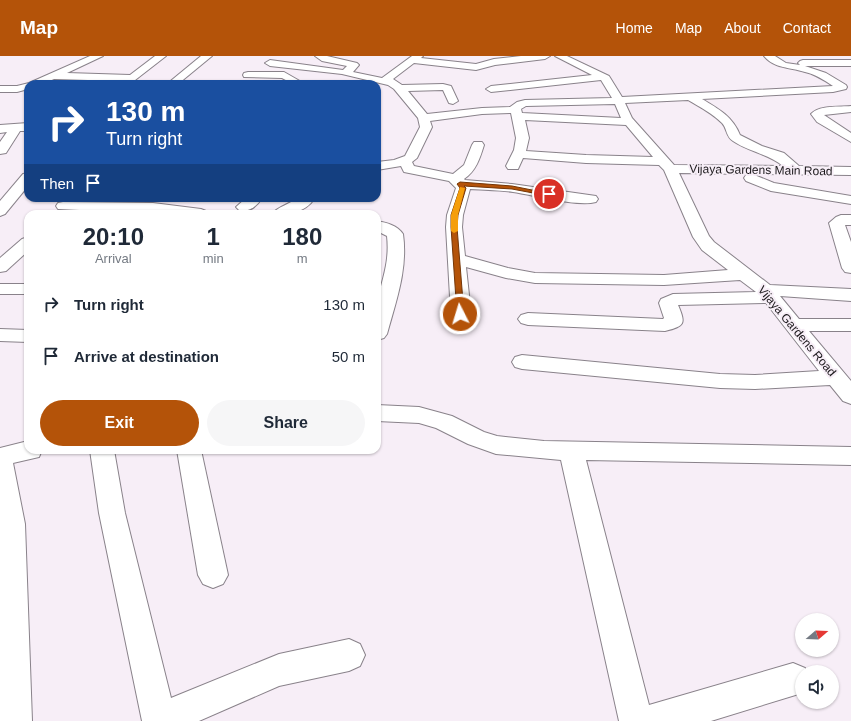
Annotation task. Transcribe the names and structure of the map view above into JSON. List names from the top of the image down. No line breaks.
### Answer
{"streets":{"street":["Vijaya Gardens Main Road","Vijaya Gardens Road"]},"crossings":[["Vijaya Gardens Main Road","Vijaya Gardens Road"]],"north":"right","page":{"header":"Map","nav":["Home","Map","About","Contact"],"turn":["130 m","Turn right"],"then":"Then","eta":["20:10","Arrival","1","min","180","m"],"list":[{"name":"Turn right","value":"130 m"},{"name":"Arrive at destination","value":"50 m"}],"buttons":["Exit","Share"]}}
